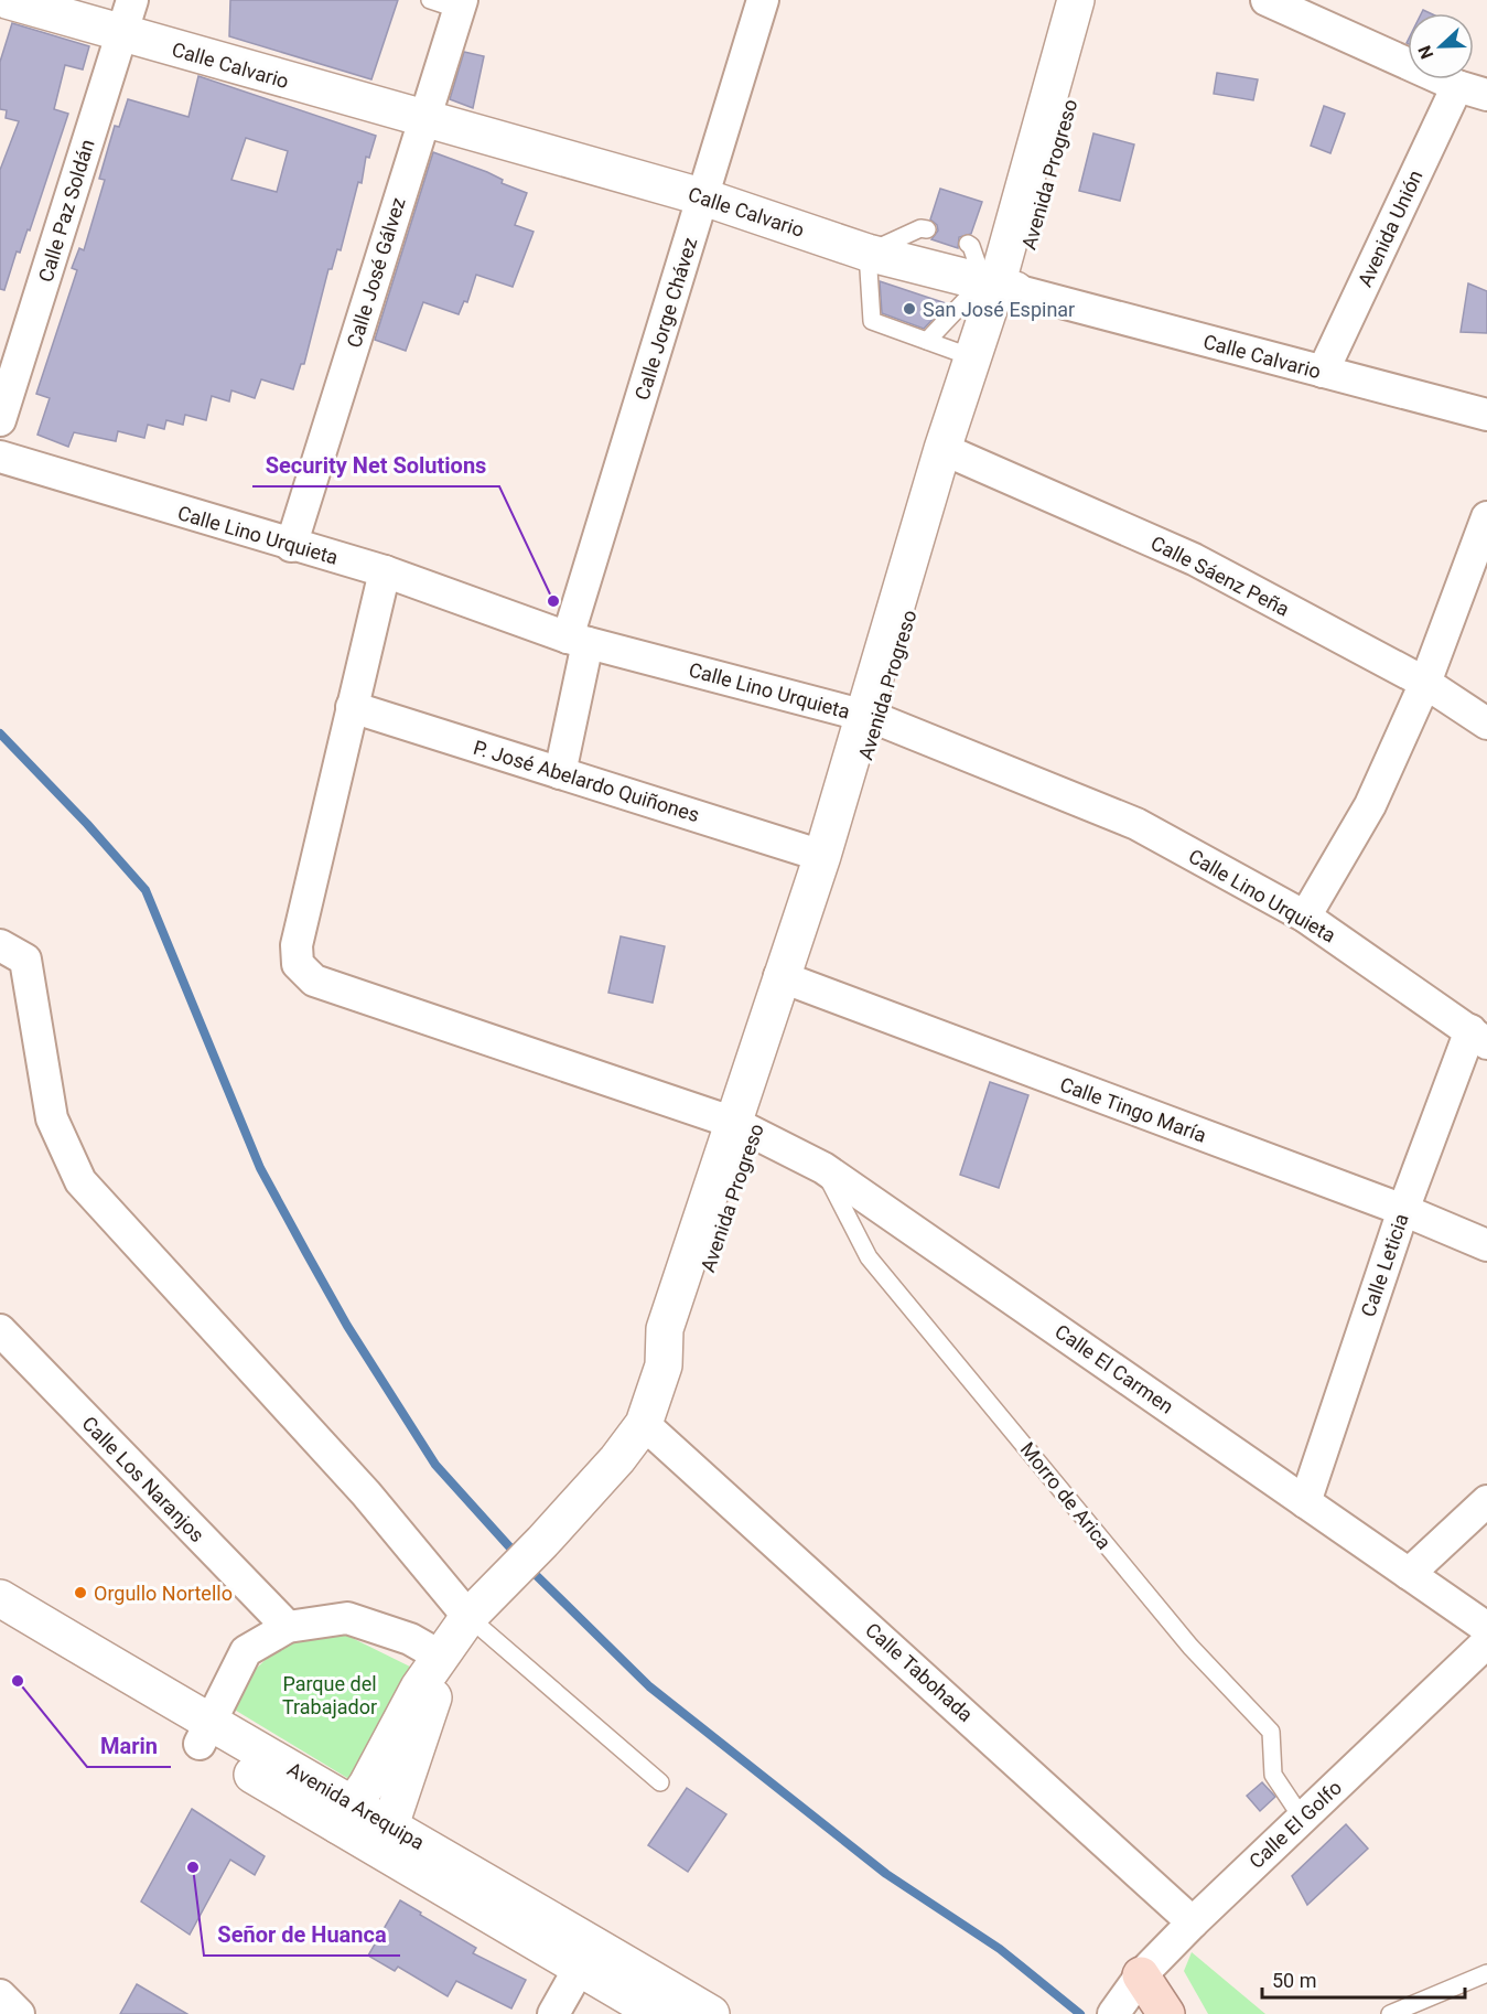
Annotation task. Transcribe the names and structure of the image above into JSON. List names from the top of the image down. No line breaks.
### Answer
{"streets":{"main road":["Calle Calvario","Avenida Progreso","Avenida Arequipa"],"street":["Calle Paz Soldán","Avenida Unión","Calle José Gálvez","Calle Jorge Chávez","Calle Lino Urquieta","Calle Sáenz Peña","P. José Abelardo Quiñones","Calle Tingo María","Calle Leticia","Calle El Carmen","Calle Los Naranjos","Calle Tabohada","Calle El Golfo"],"lane":["Morro de Arica"]},"crossings":[["Calle Calvario","Avenida Progreso"],["Calle Calvario","Calle Paz Soldán"],["Calle Calvario","Avenida Unión"],["Calle Calvario","Calle José Gálvez"],["Calle Calvario","Calle Jorge Chávez"],["Avenida Progreso","Calle Lino Urquieta"],["Avenida Progreso","Calle Sáenz Peña"],["Avenida Progreso","P. José Abelardo Quiñones"],["Avenida Progreso","Calle Tingo María"],["Avenida Progreso","Calle El Carmen"],["Avenida Progreso","Calle Tabohada"],["Avenida Progreso","Avenida Arequipa"],["Calle José Gálvez","Calle Lino Urquieta"],["Calle Jorge Chávez","Calle Lino Urquieta"],["Calle Jorge Chávez","P. José Abelardo Quiñones"],["Calle Lino Urquieta","Calle Leticia"],["P. José Abelardo Quiñones","Calle El Carmen"],["Calle Tingo María","Calle Leticia"],["Calle Leticia","Calle El Carmen"],["Calle El Carmen","Morro de Arica"],["Morro de Arica","Calle El Golfo"],["Calle Tabohada","Calle El Golfo"]],"parks":["Parque del Trabajador"],"places":["San José Espinar","Security Net Solutions","Orgullo Nortello","Marin","Señor de Huanca"],"scale_bar":"50 m","north":"left"}
